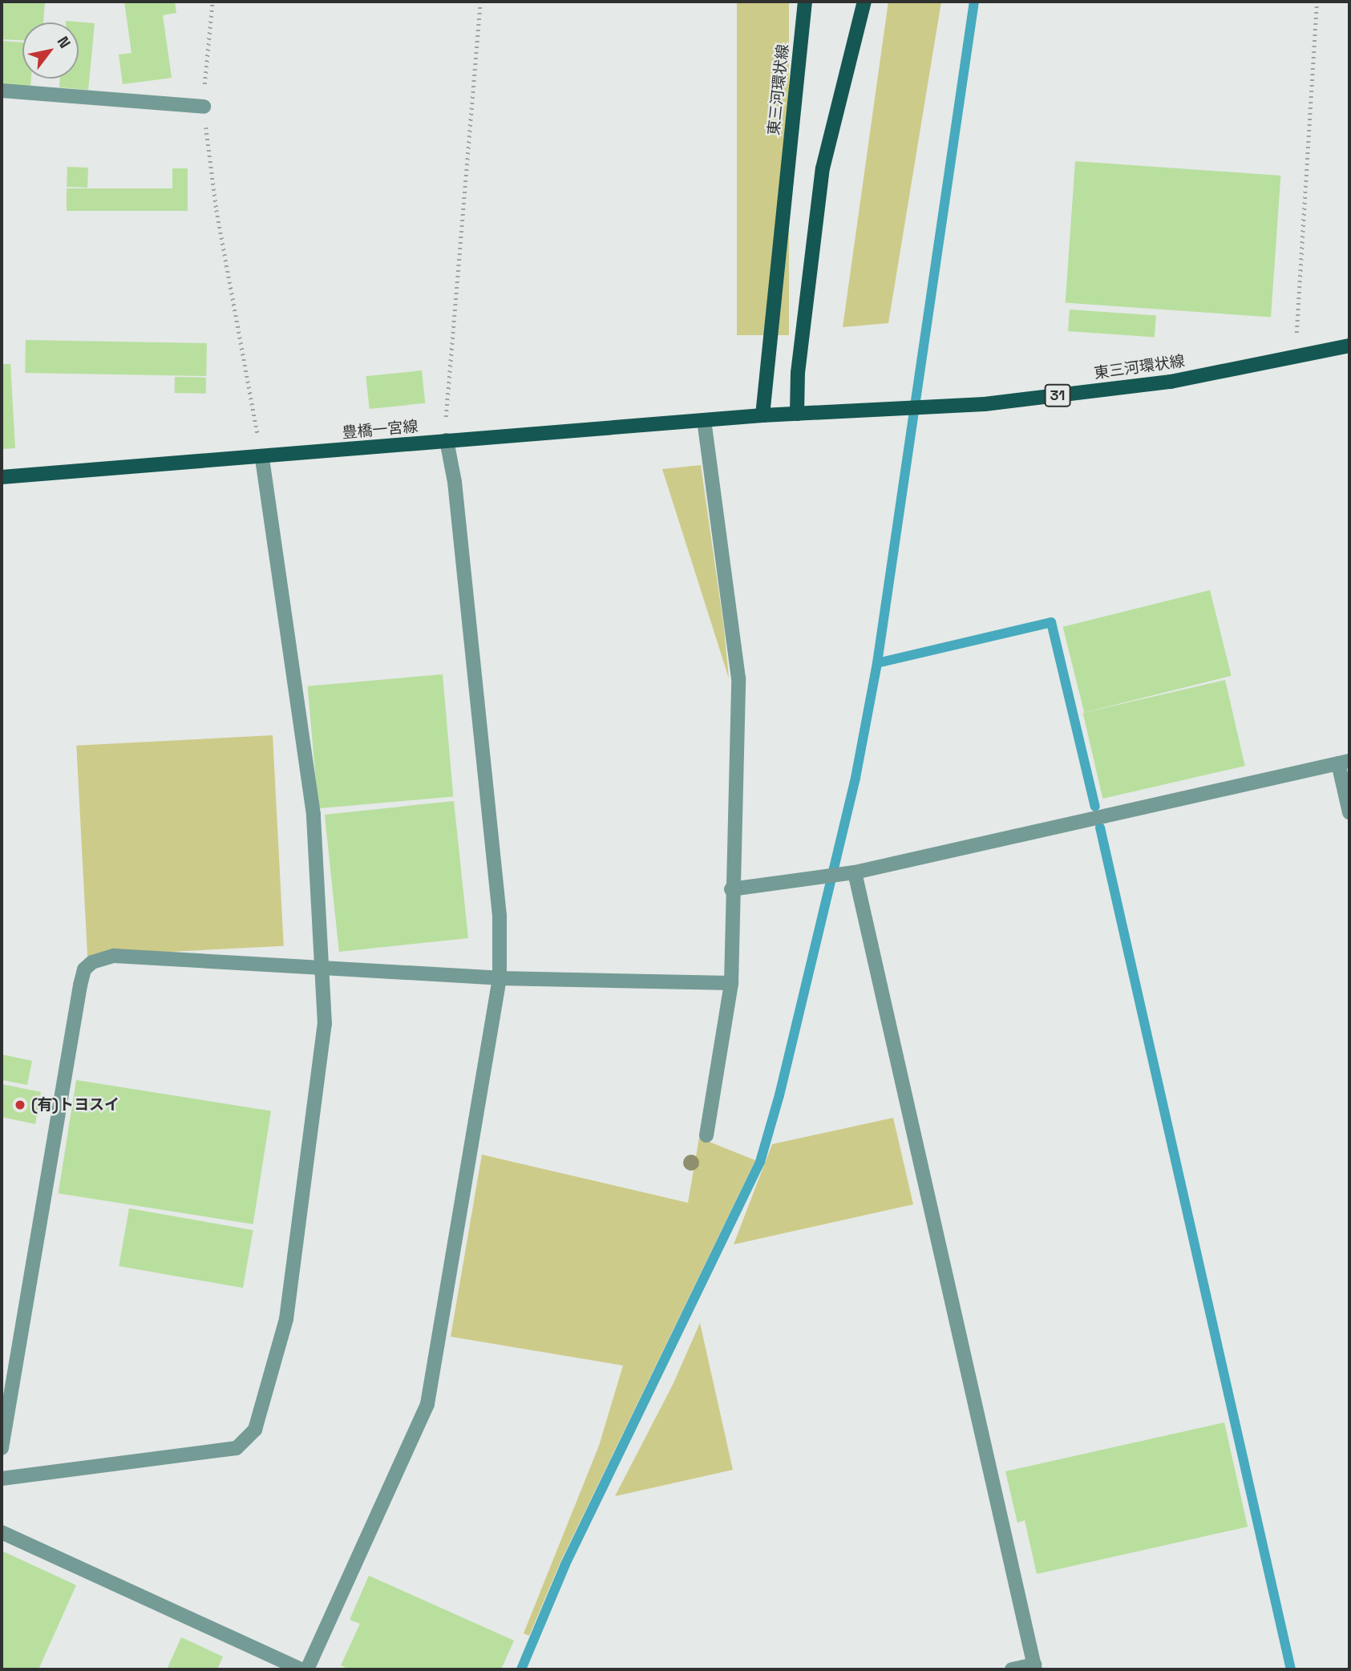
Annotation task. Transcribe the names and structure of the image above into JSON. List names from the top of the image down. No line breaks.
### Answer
{"streets":{"main road":["東三河環状線","31","豊橋一宮線"]},"crossings":[["東三河環状線","豊橋一宮線"]],"places":["(有)トヨスイ"],"north":"top right"}
